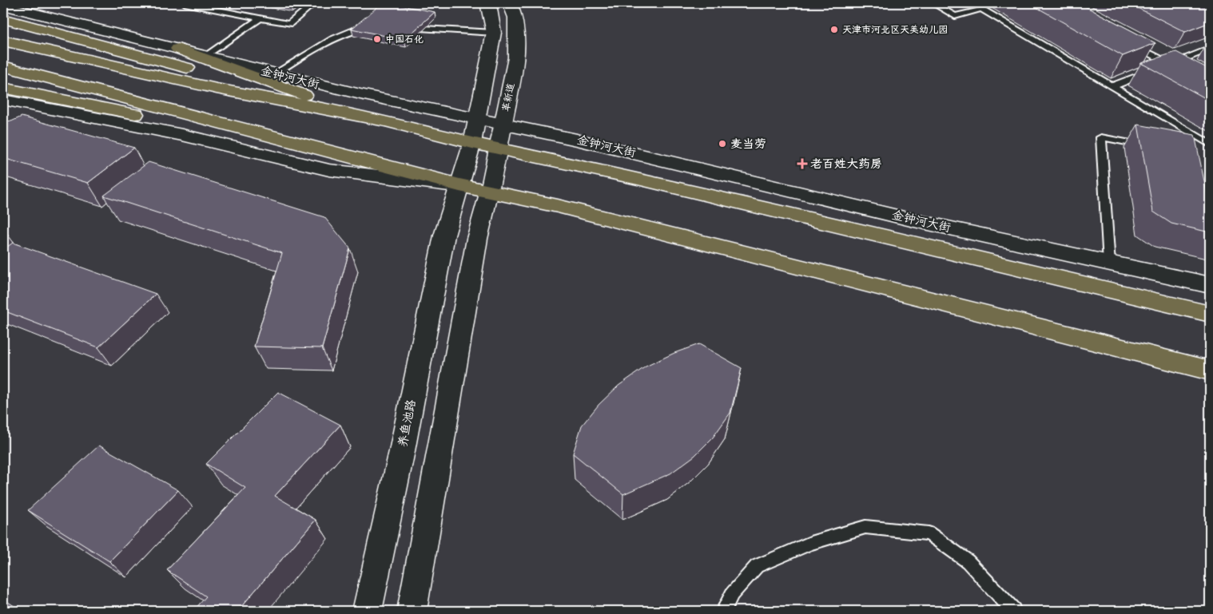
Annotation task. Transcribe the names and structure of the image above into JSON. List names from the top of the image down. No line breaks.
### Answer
{"streets":{"main road":["金钟河大街"],"street":["革新道","养鱼池路"]},"crossings":[["金钟河大街","革新道"],["金钟河大街","养鱼池路"]],"places":{"other":["天津市河北区天美幼儿园","中国石化","麦当劳"],"health":["老百姓大药房"]}}
